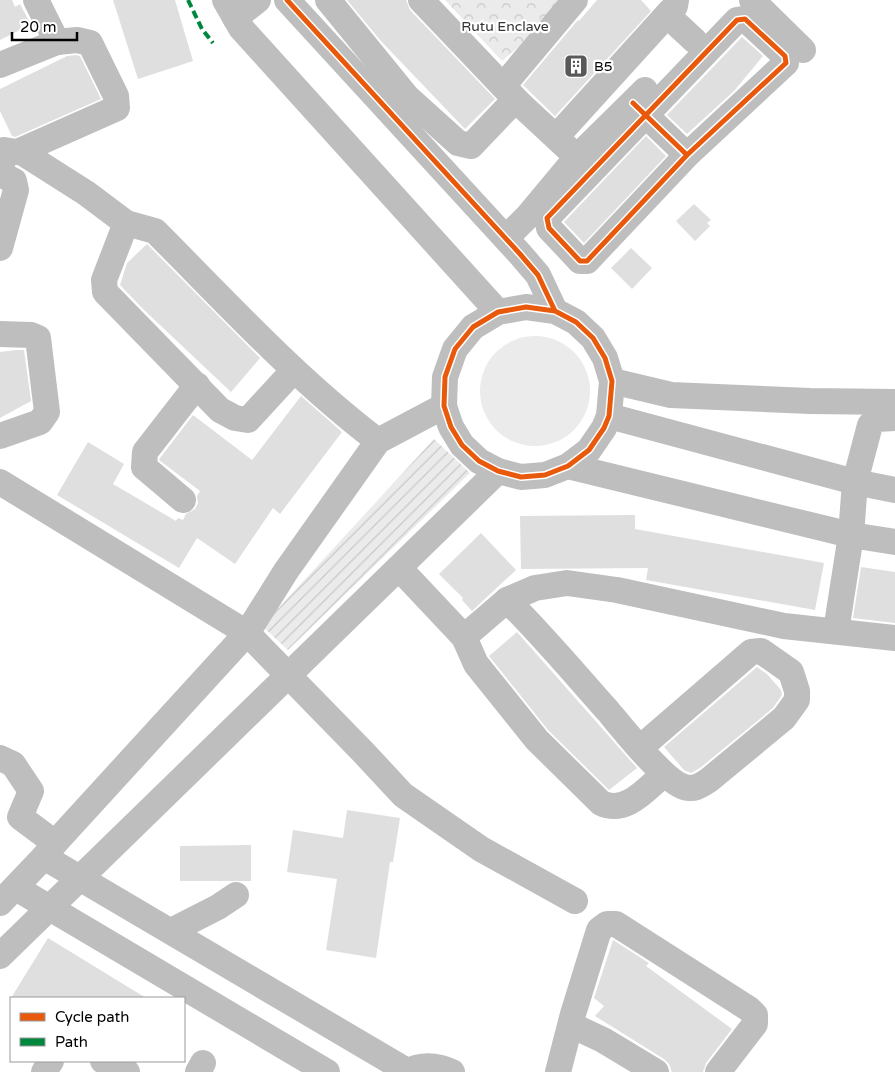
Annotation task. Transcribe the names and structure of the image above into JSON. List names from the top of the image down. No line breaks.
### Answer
{"parks":["Rutu Enclave"],"places":{"building":["B5"]},"legend":["Cycle path","Path"],"scale_bar":"20 m"}
